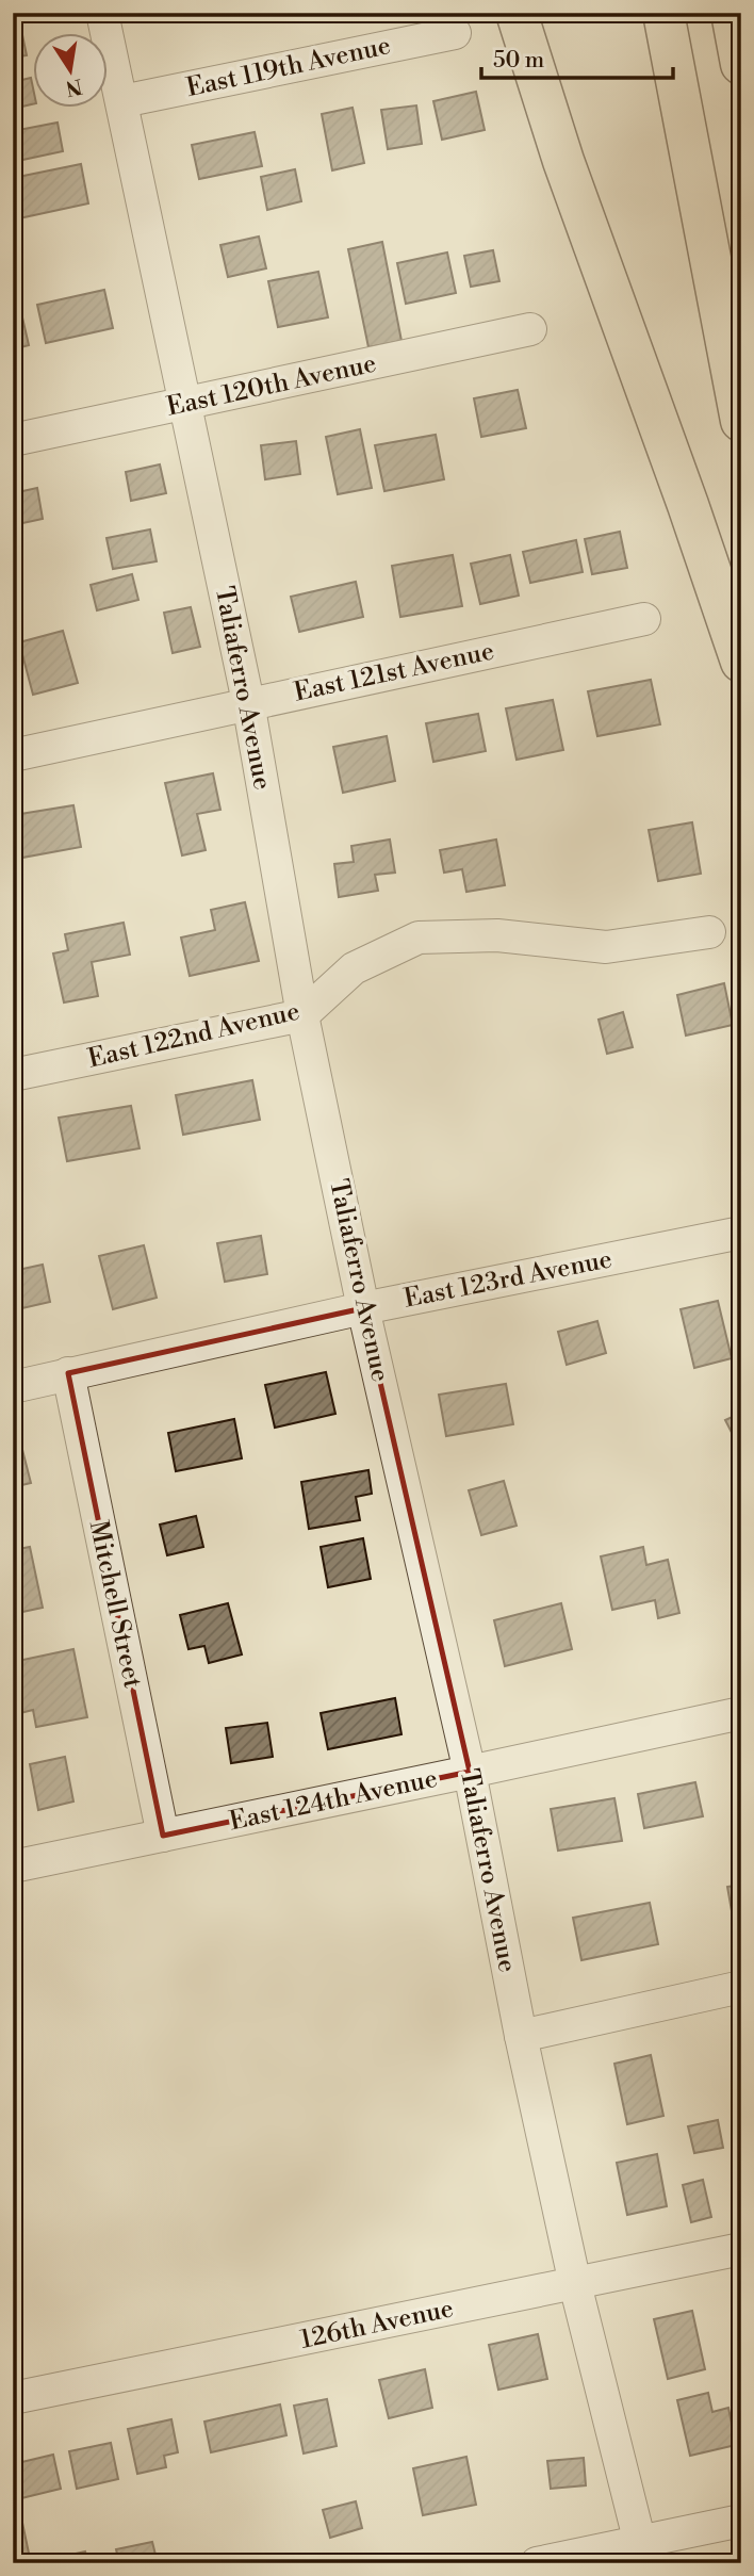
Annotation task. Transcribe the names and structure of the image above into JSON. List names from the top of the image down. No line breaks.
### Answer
{"streets":{"street":["East 119th Avenue","East 120th Avenue","East 121st Avenue","Taliaferro Avenue","East 122nd Avenue","East 123rd Avenue","Mitchell Street","East 124th Avenue","126th Avenue"]},"crossings":[["East 119th Avenue","Taliaferro Avenue"],["East 120th Avenue","Taliaferro Avenue"],["East 121st Avenue","Taliaferro Avenue"],["Taliaferro Avenue","East 122nd Avenue"],["Taliaferro Avenue","East 123rd Avenue"],["Taliaferro Avenue","East 124th Avenue"],["Taliaferro Avenue","126th Avenue"],["East 123rd Avenue","Mitchell Street"],["Mitchell Street","East 124th Avenue"]],"scale_bar":"50 m","north":"bottom"}
